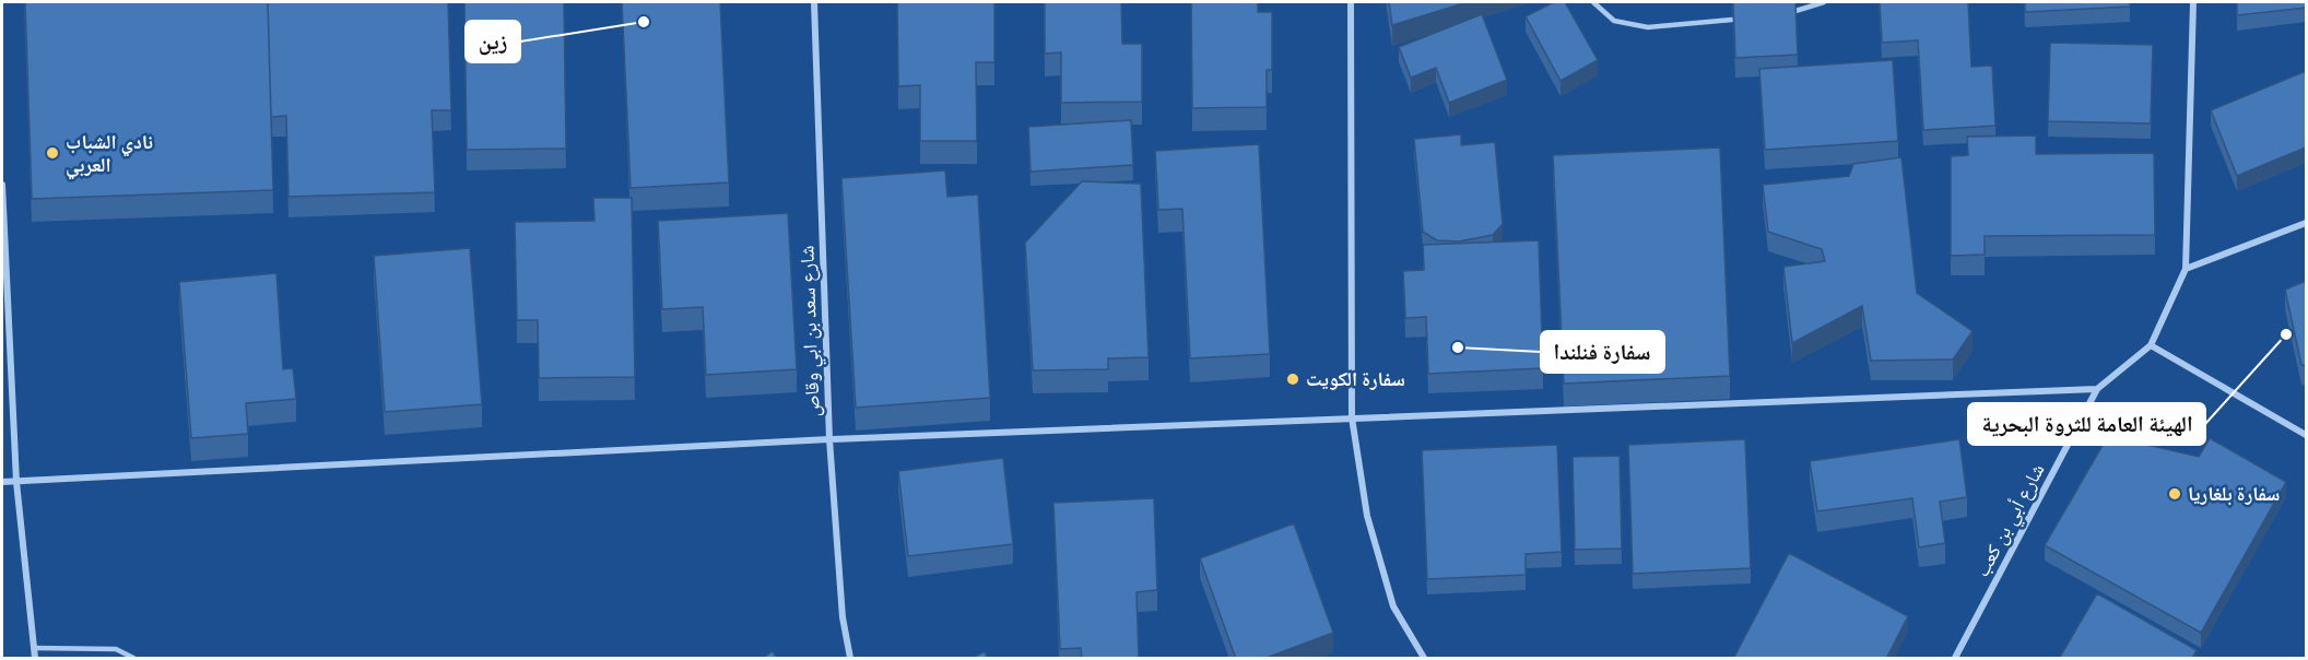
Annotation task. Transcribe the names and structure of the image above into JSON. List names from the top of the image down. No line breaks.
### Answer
{"streets":{"street":["شارع سعد بن ابي وقاص","شارع أبي بن كعب"]},"places":["زين","نادي الشباب العربي","الهيئة العامة للثروة البحرية","سفارة فنلندا","سفارة الكويت","سفارة بلغاريا"]}
